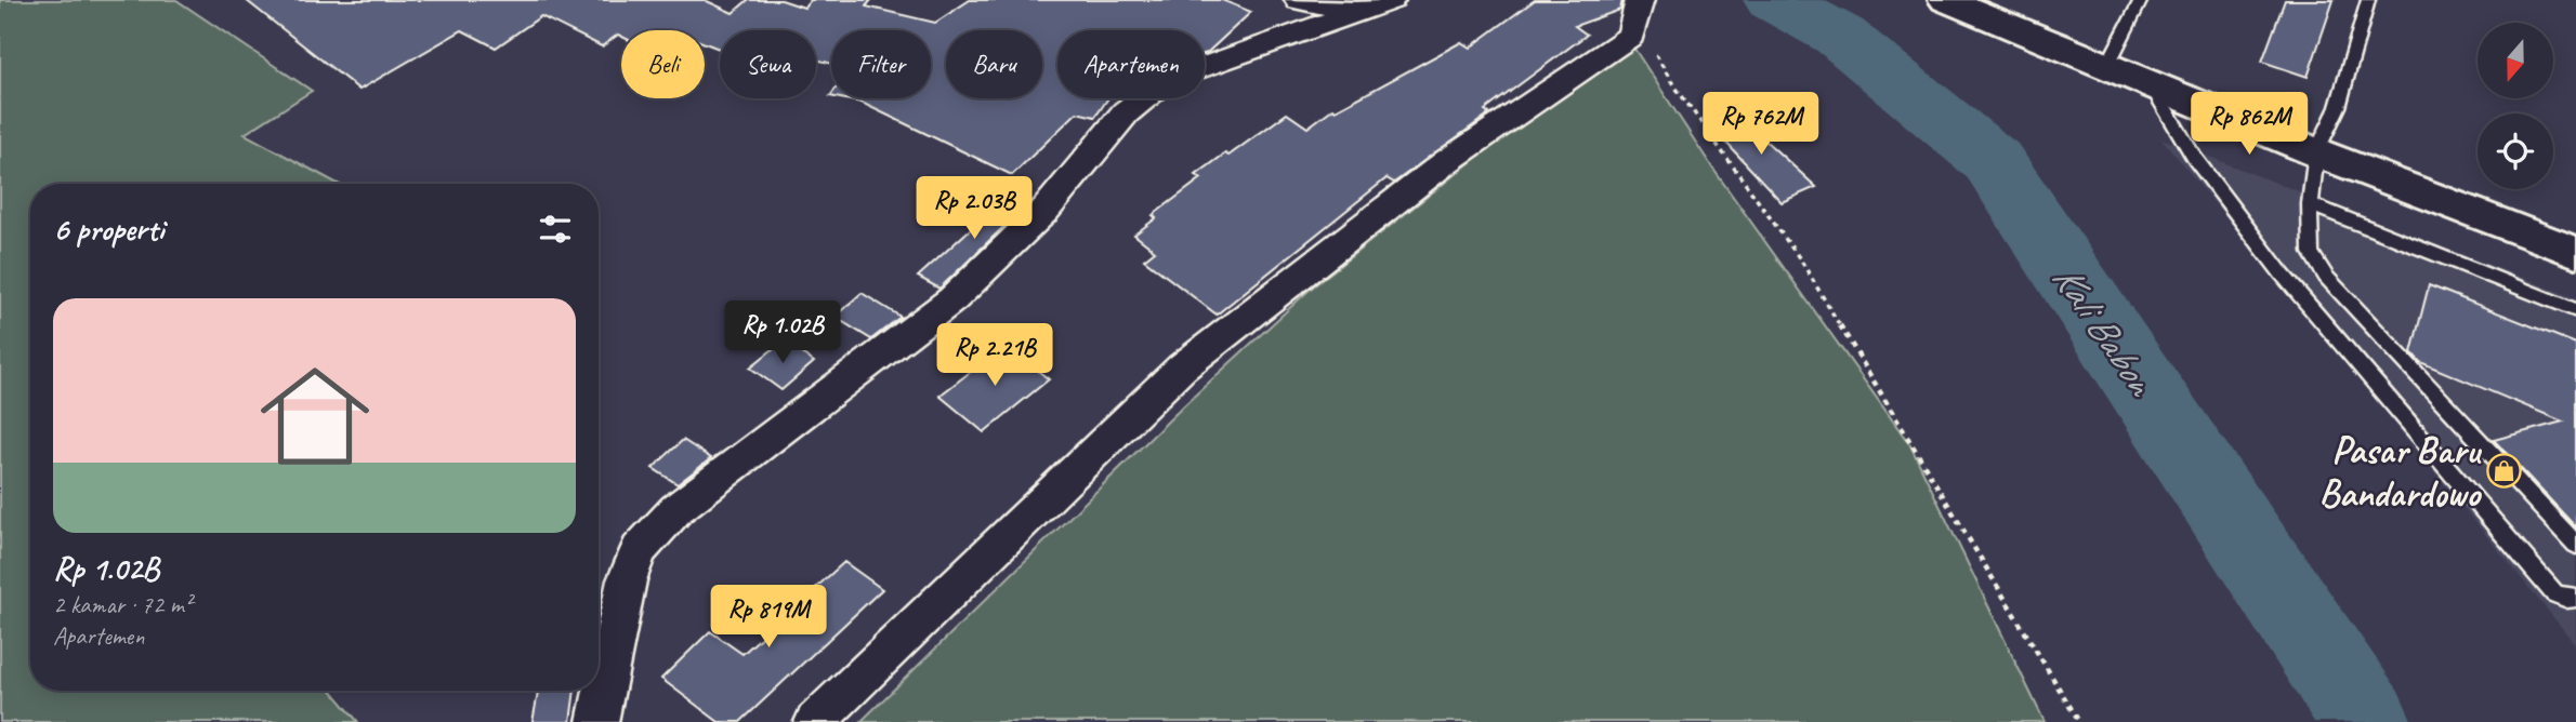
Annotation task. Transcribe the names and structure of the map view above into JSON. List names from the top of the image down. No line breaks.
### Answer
{"water":["Kali Babon"],"places":{"shop":["Pasar Baru Bandardowo"]},"north":"bottom","page":{"chip":["Beli","Sewa","Filter","Baru","Apartemen"],"price":["Rp 762M","Rp 862M","Rp 2.03B","Rp 1.02B","Rp 2.21B","Rp 819M"],"heading":"6 properti","list":[{"name":"Rp 1.02B","note":"2 kamar · 72 m² · Apartemen"}]}}
